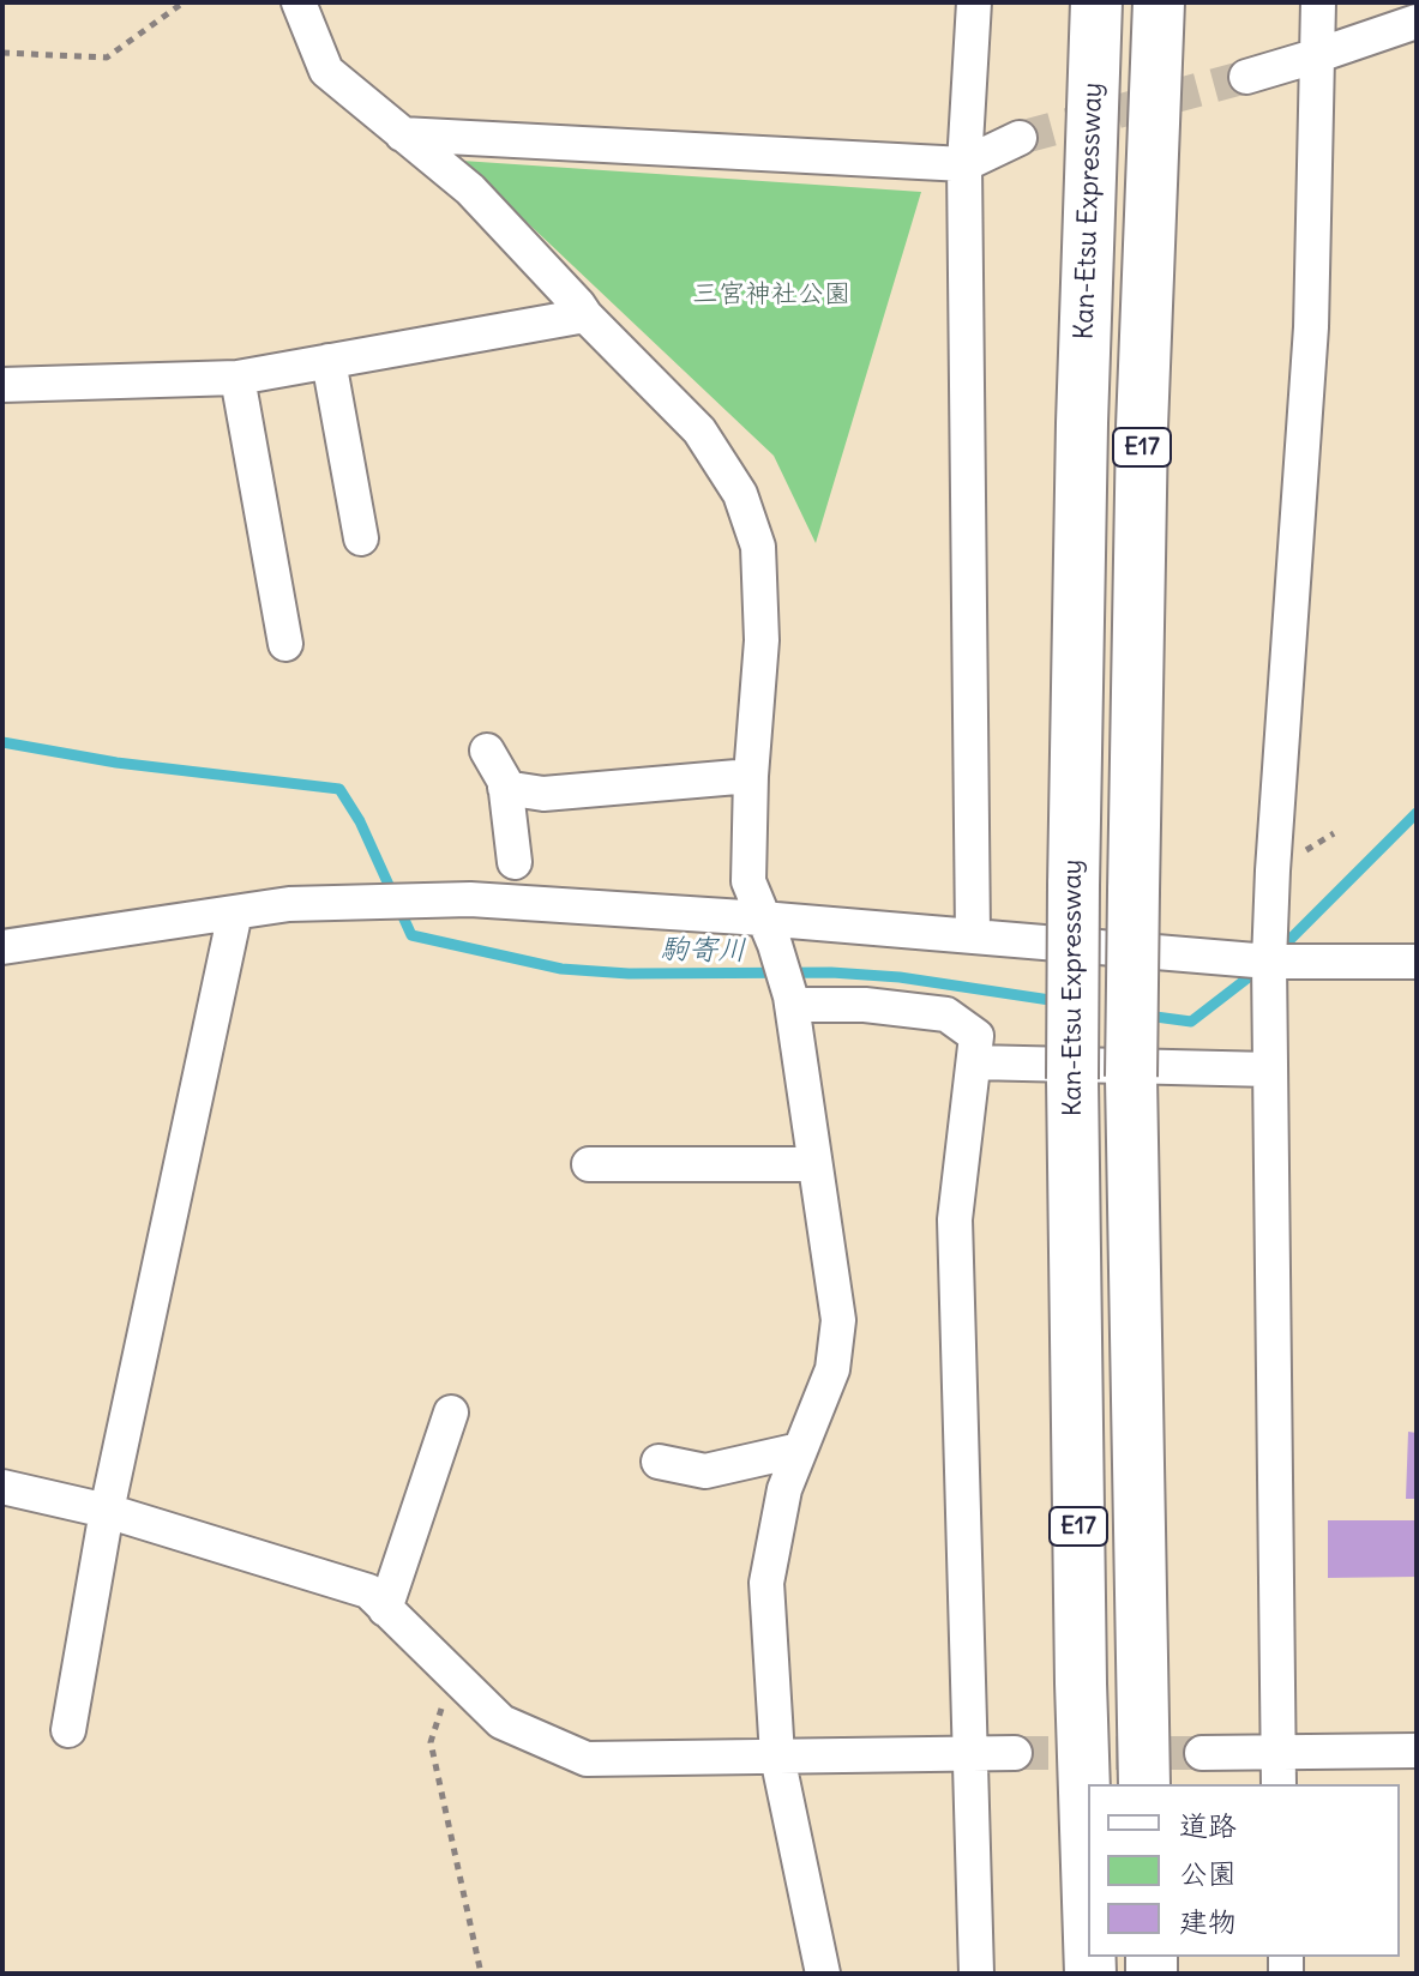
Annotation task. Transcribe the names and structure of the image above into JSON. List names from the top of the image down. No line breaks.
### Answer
{"streets":{"highway":["Kan-Etsu Expressway","E17"]},"water":["駒寄川"],"parks":["三宮神社公園"],"legend":["道路","公園","建物"]}
